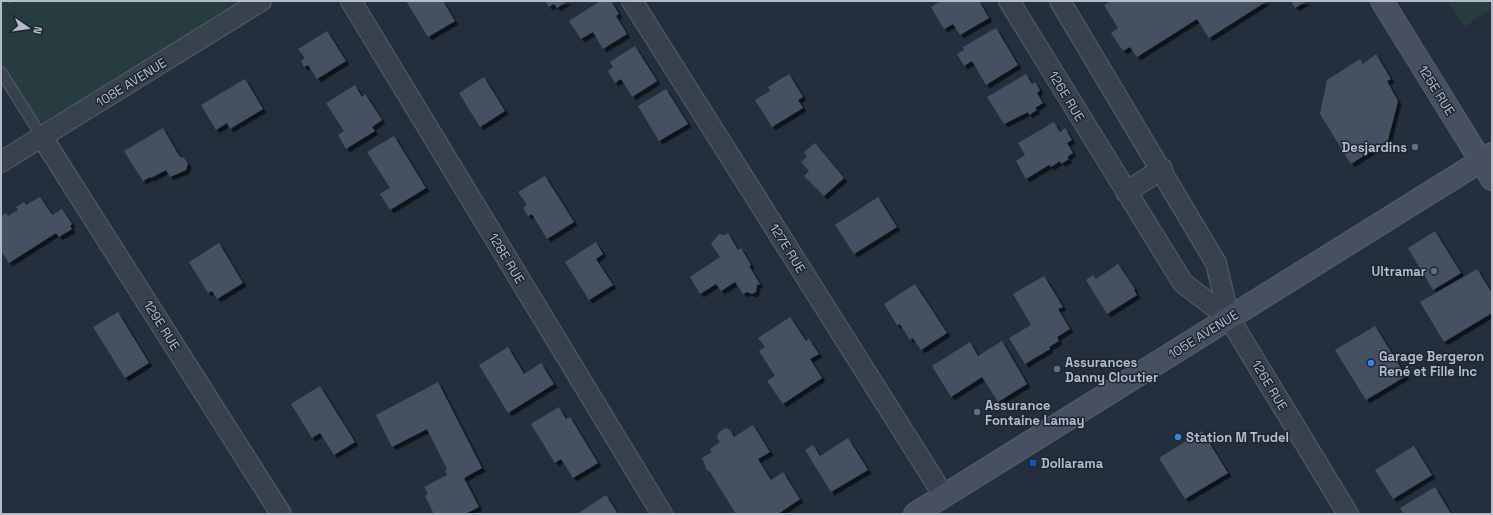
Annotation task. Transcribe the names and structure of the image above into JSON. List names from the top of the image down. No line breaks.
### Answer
{"streets":{"street":["108E AVENUE","125E RUE","126E RUE","127E RUE","128E RUE","129E RUE","105E AVENUE"]},"crossings":[["108E AVENUE","129E RUE"],["125E RUE","105E AVENUE"],["126E RUE","105E AVENUE"],["127E RUE","105E AVENUE"]],"places":{"other":["Desjardins","Ultramar","Garage Bergeron René et Fille Inc","Assurances Danny Cloutier","Assurance Fontaine Lamay","Station M Trudel"],"transit":["Dollarama"]},"north":"right"}
